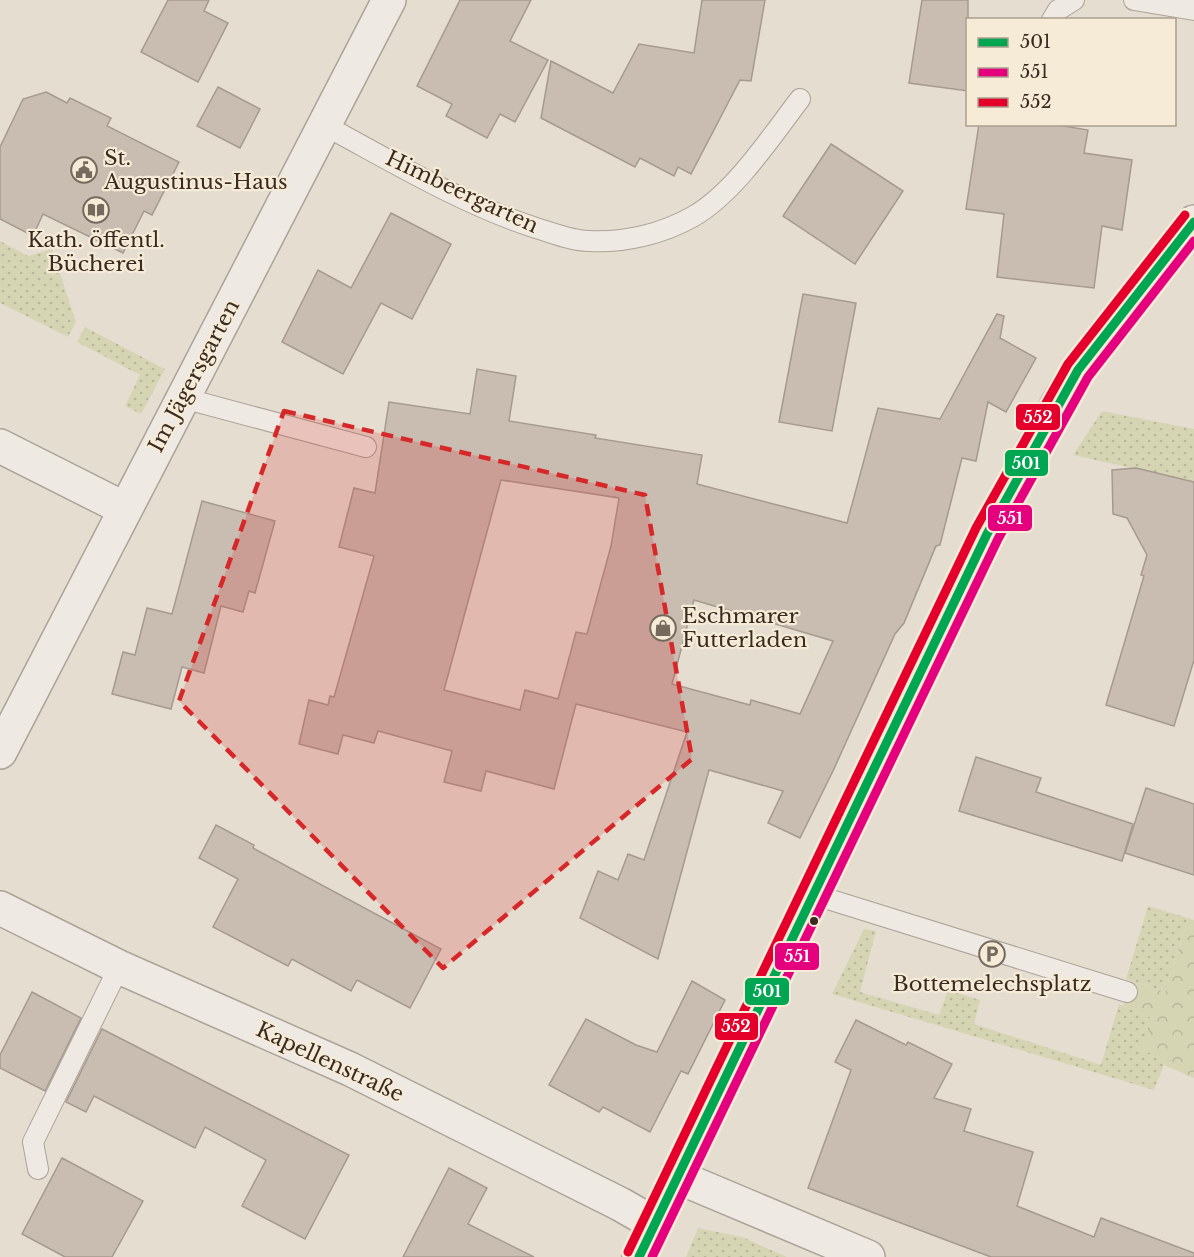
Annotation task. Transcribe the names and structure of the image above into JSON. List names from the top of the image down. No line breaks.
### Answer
{"streets":{"street":["Im Jägersgarten","Kapellenstraße"],"lane":["Himbeergarten"]},"crossings":[["Himbeergarten","Im Jägersgarten"]],"places":{"public building":["St. Augustinus-Haus"],"library":["Kath. öffentl. Bücherei"],"shop":["Eschmarer Futterladen"],"parking":["Bottemelechsplatz"]},"lines":["transit line 552","transit line 501","transit line 551"],"legend":["501","551","552"]}
